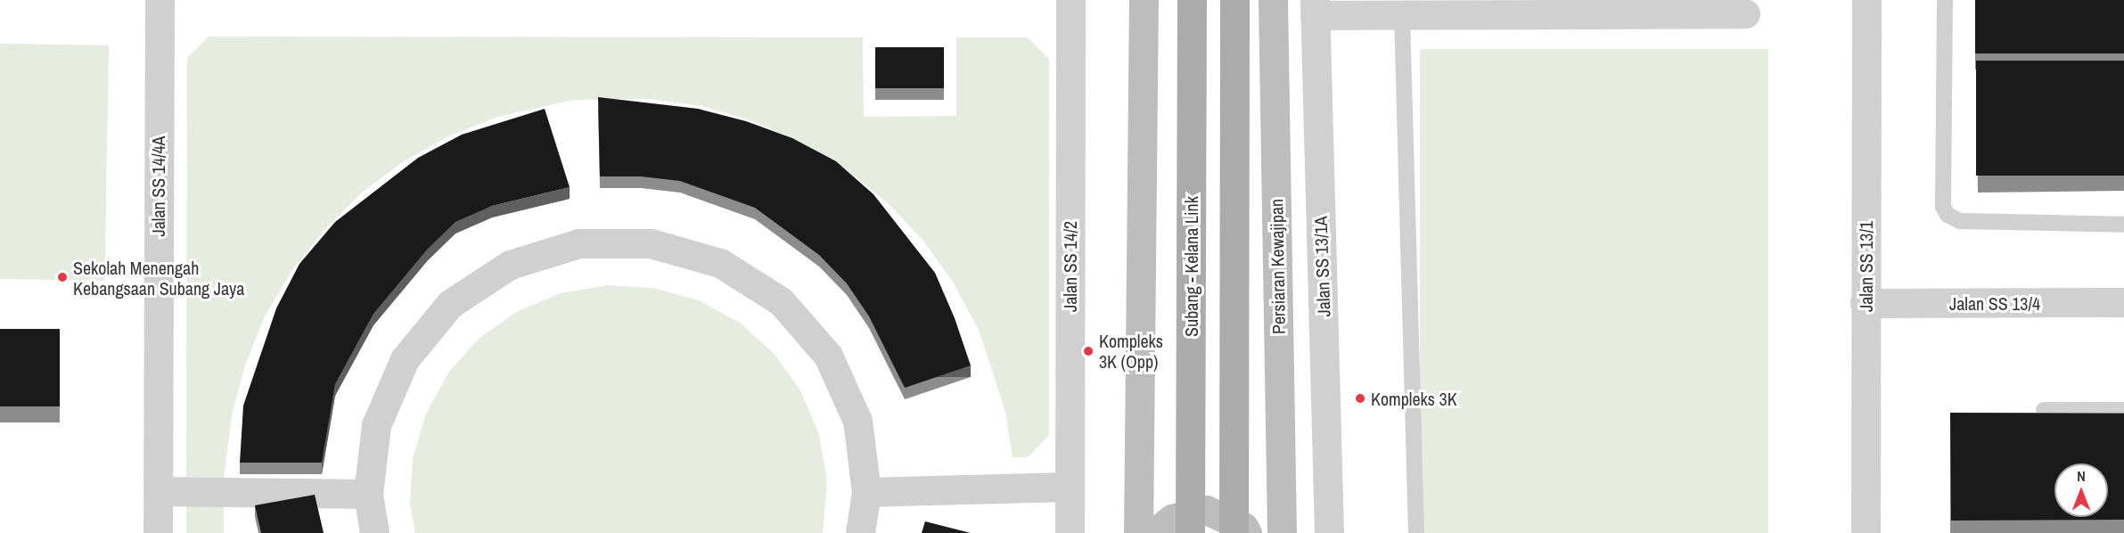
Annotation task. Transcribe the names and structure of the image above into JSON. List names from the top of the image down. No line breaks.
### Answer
{"streets":{"main road":["Subang - Kelana Link","Persiaran Kewajipan"],"street":["Jalan SS 14/4A","Jalan SS 14/2","Jalan SS 13/1A","Jalan SS 13/1","Jalan SS 13/4"]},"crossings":[["Jalan SS 13/1","Jalan SS 13/4"]],"places":["Sekolah Menengah Kebangsaan Subang Jaya","Kompleks 3K (Opp)","Kompleks 3K"],"north":"top"}
